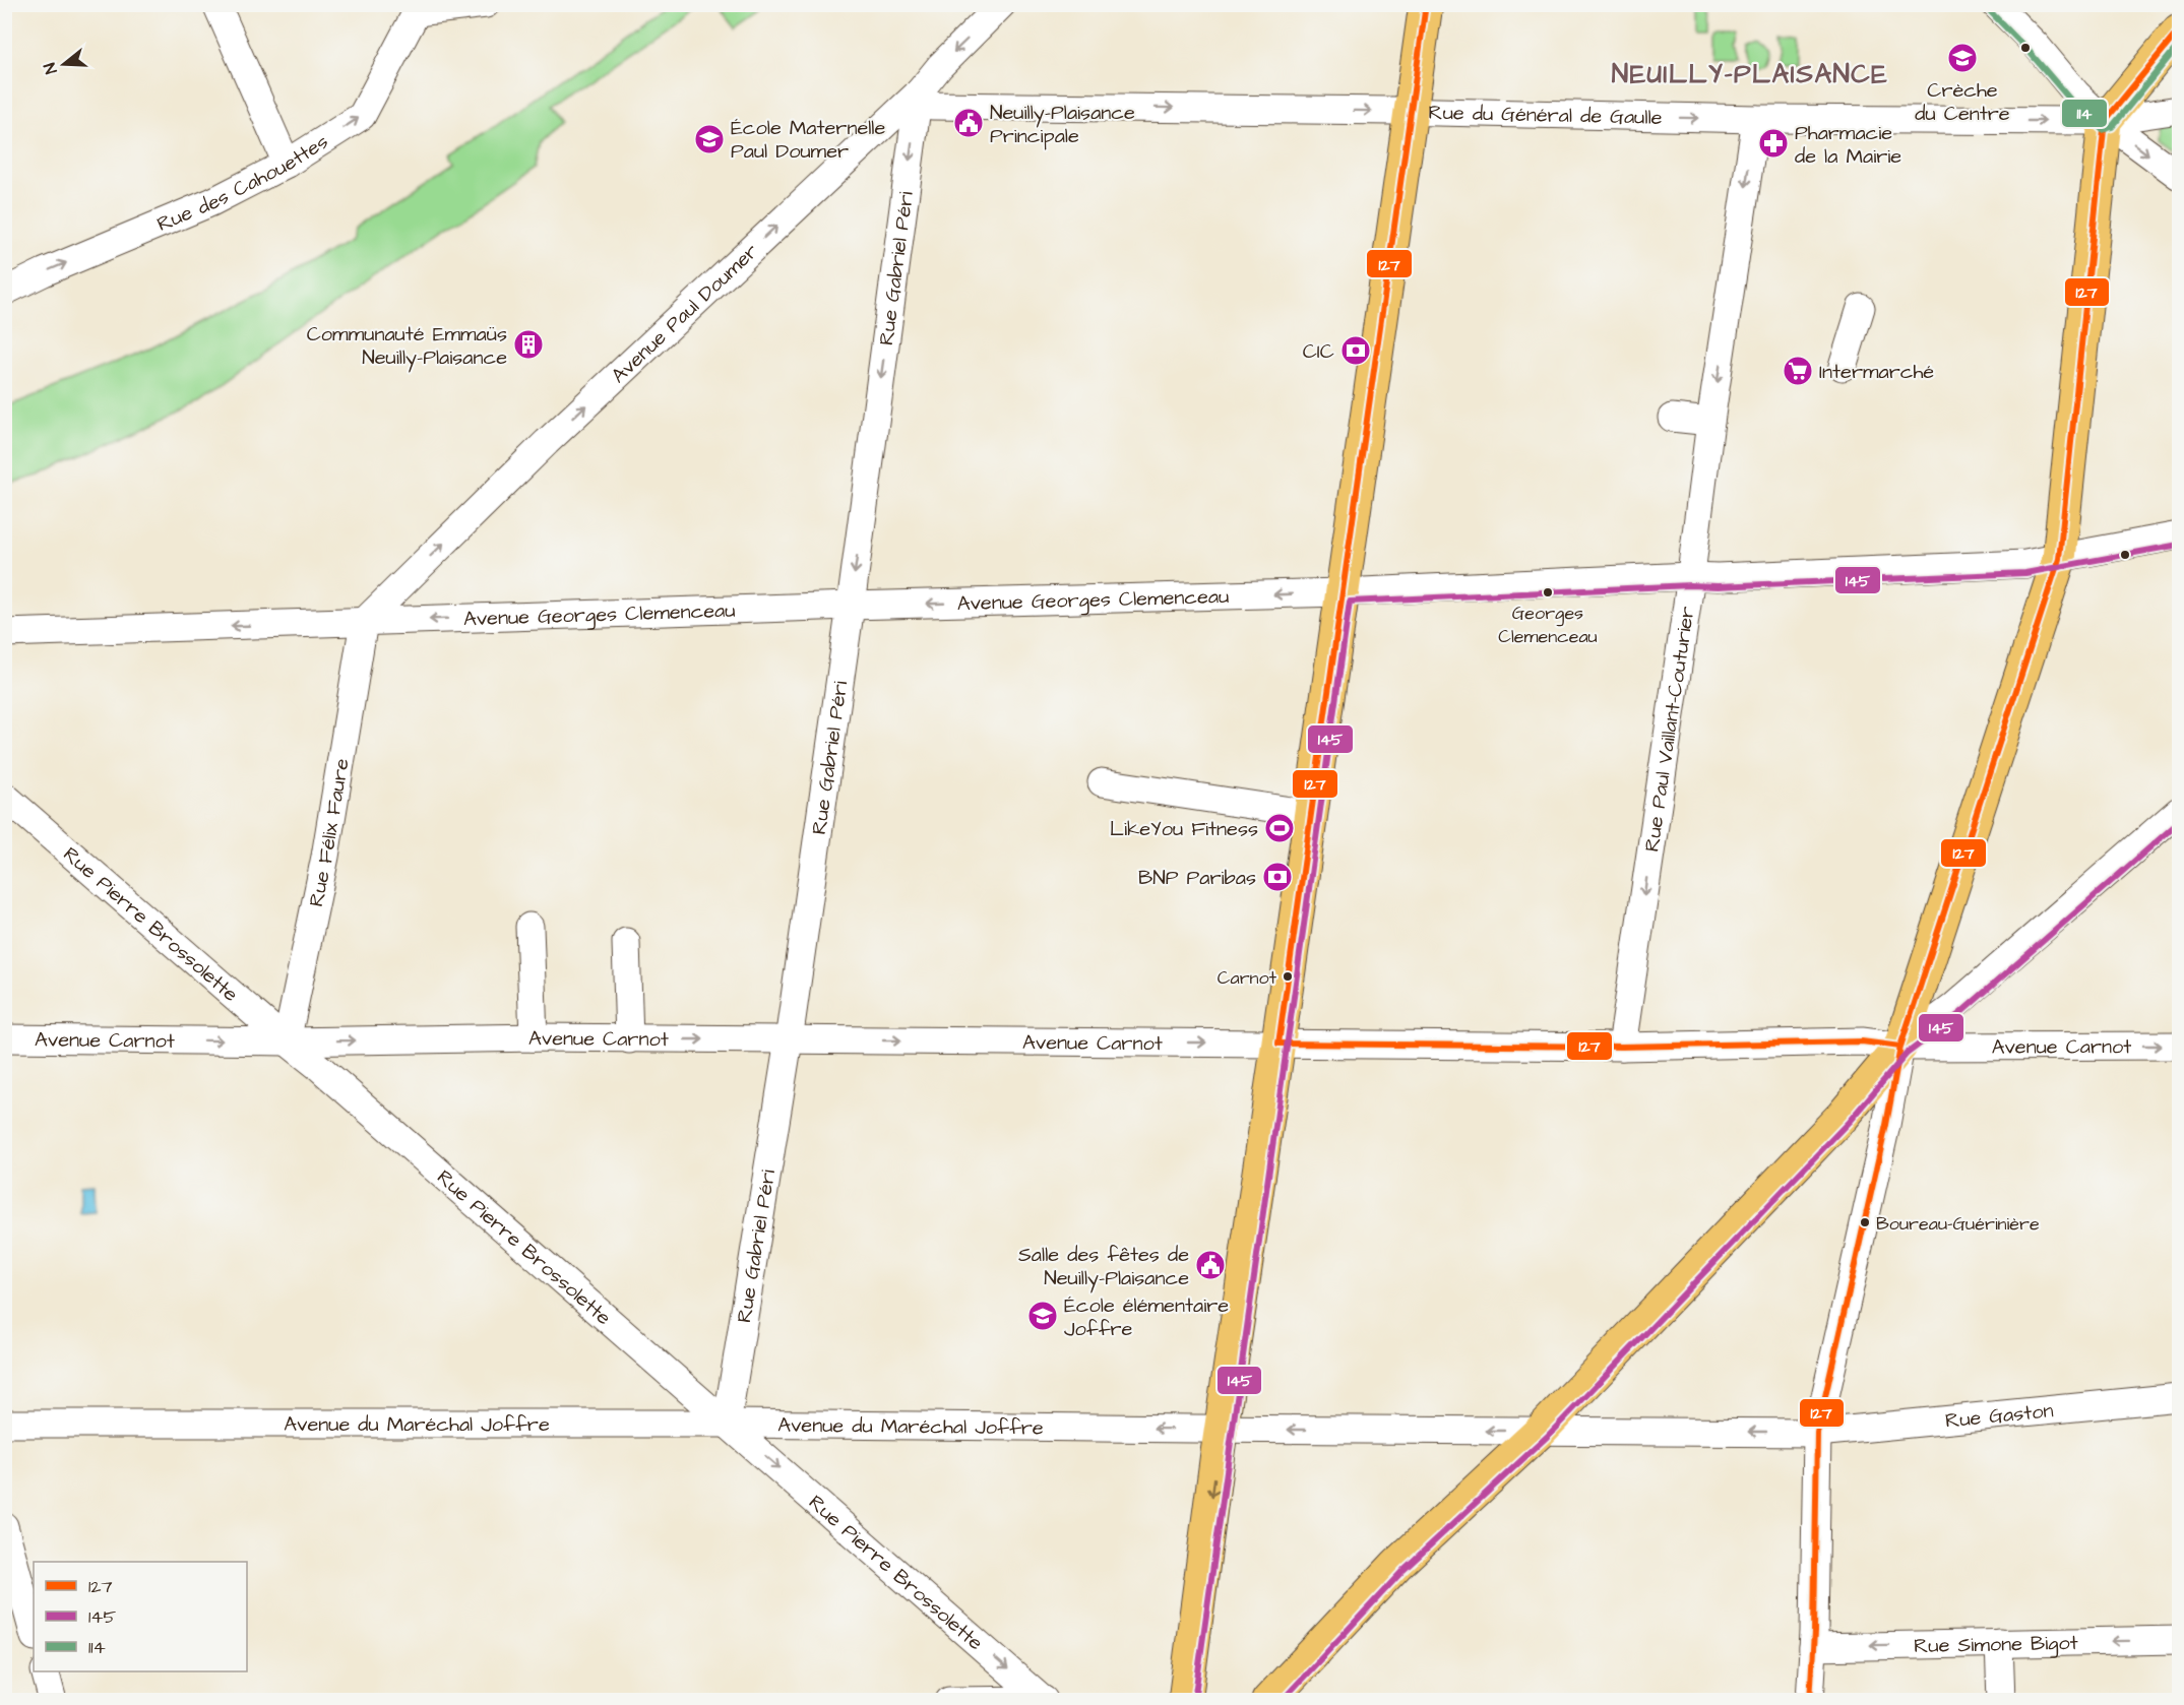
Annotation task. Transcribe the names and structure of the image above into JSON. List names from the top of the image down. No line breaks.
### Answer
{"streets":{"street":["Rue du Général de Gaulle","Rue des Cahouettes","Rue Gabriel Péri","Avenue Paul Doumer","Avenue Georges Clemenceau","Rue Paul Vaillant-Couturier","Rue Félix Faure","Rue Pierre Brossolette","Avenue Carnot","Rue Gaston","Avenue du Maréchal Joffre","Rue Simone Bigot"]},"crossings":[["Rue du Général de Gaulle","Rue Gabriel Péri"],["Rue du Général de Gaulle","Avenue Paul Doumer"],["Rue du Général de Gaulle","Rue Paul Vaillant-Couturier"],["Rue Gabriel Péri","Avenue Paul Doumer"],["Rue Gabriel Péri","Avenue Georges Clemenceau"],["Rue Gabriel Péri","Rue Pierre Brossolette"],["Rue Gabriel Péri","Avenue Carnot"],["Rue Gabriel Péri","Avenue du Maréchal Joffre"],["Avenue Paul Doumer","Avenue Georges Clemenceau"],["Avenue Paul Doumer","Rue Félix Faure"],["Avenue Georges Clemenceau","Rue Paul Vaillant-Couturier"],["Avenue Georges Clemenceau","Rue Félix Faure"],["Rue Paul Vaillant-Couturier","Avenue Carnot"],["Rue Félix Faure","Rue Pierre Brossolette"],["Rue Félix Faure","Avenue Carnot"],["Rue Pierre Brossolette","Avenue Carnot"],["Rue Pierre Brossolette","Avenue du Maréchal Joffre"],["Rue Gaston","Avenue du Maréchal Joffre"]],"one_way":["Rue du Général de Gaulle","Rue des Cahouettes","Rue Gabriel Péri","Avenue Georges Clemenceau","Rue Paul Vaillant-Couturier","Avenue Carnot","Avenue du Maréchal Joffre","Rue Simone Bigot"],"districts":["NEUILLY-PLAISANCE"],"places":{"school or university":["Crèche du Centre","École Maternelle Paul Doumer","École élémentaire Joffre"],"public building":["Neuilly-Plaisance Principale","Salle des fêtes de Neuilly-Plaisance"],"pharmacy":["Pharmacie de la Mairie"],"building":["Communauté Emmaüs Neuilly-Plaisance"],"bank":["CIC","BNP Paribas"],"supermarket":["Intermarché"],"other":["Georges Clemenceau","Carnot","Boureau-Guérinière"],"sports":["LikeYou Fitness"]},"lines":["transit line 127","transit line 114","transit line 145"],"legend":["127","145","114"],"north":"left"}
